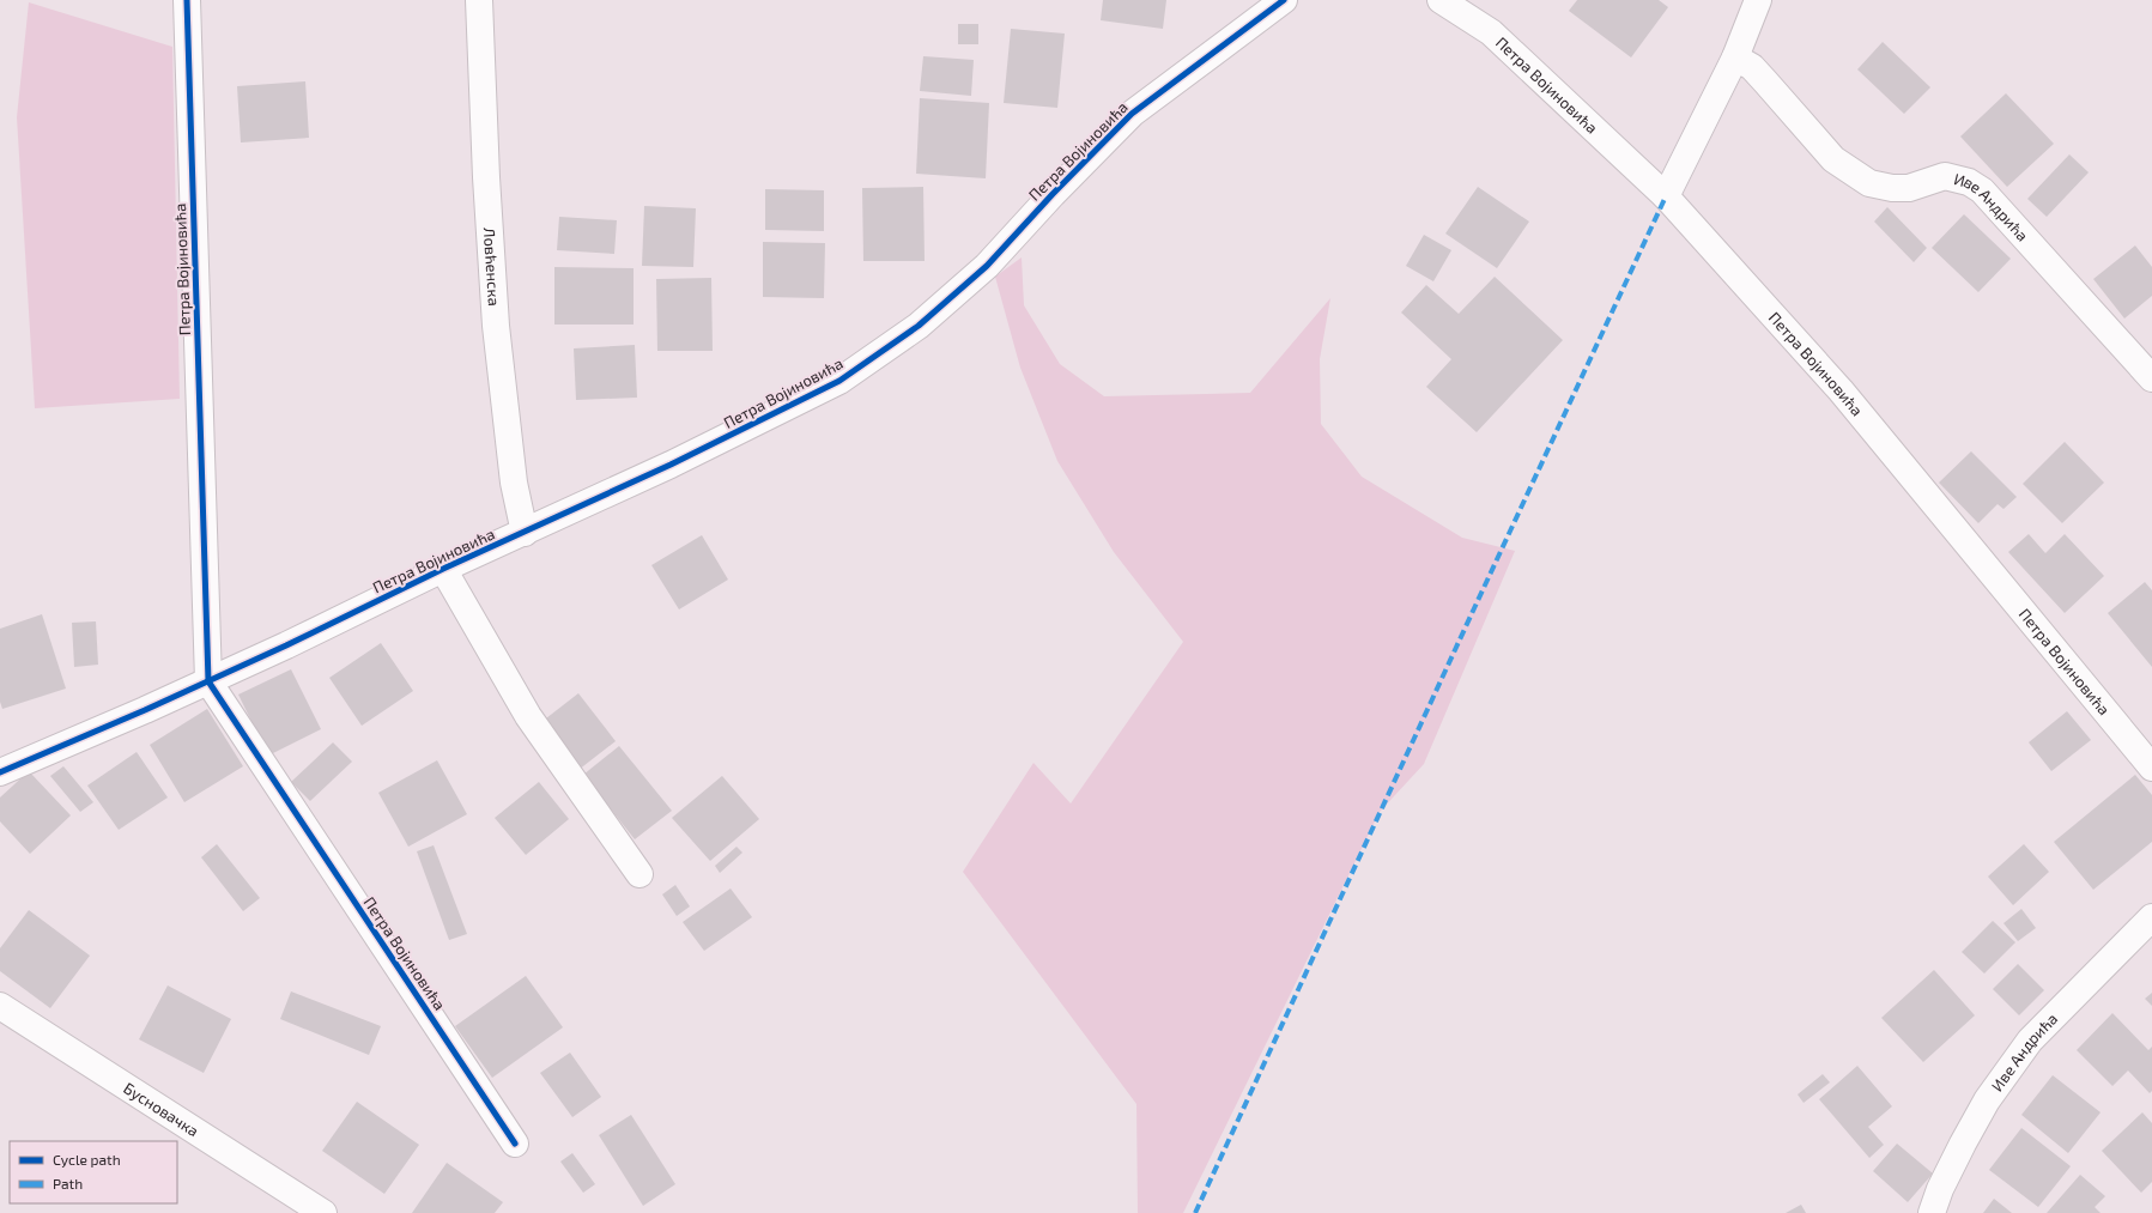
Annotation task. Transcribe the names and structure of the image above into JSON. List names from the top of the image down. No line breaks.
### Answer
{"streets":{"street":["Петра Војиновића","Иве Андрића","Ловћенска","Бусновачка"]},"crossings":[["Петра Војиновића","Ловћенска"]],"legend":["Cycle path","Path"]}
